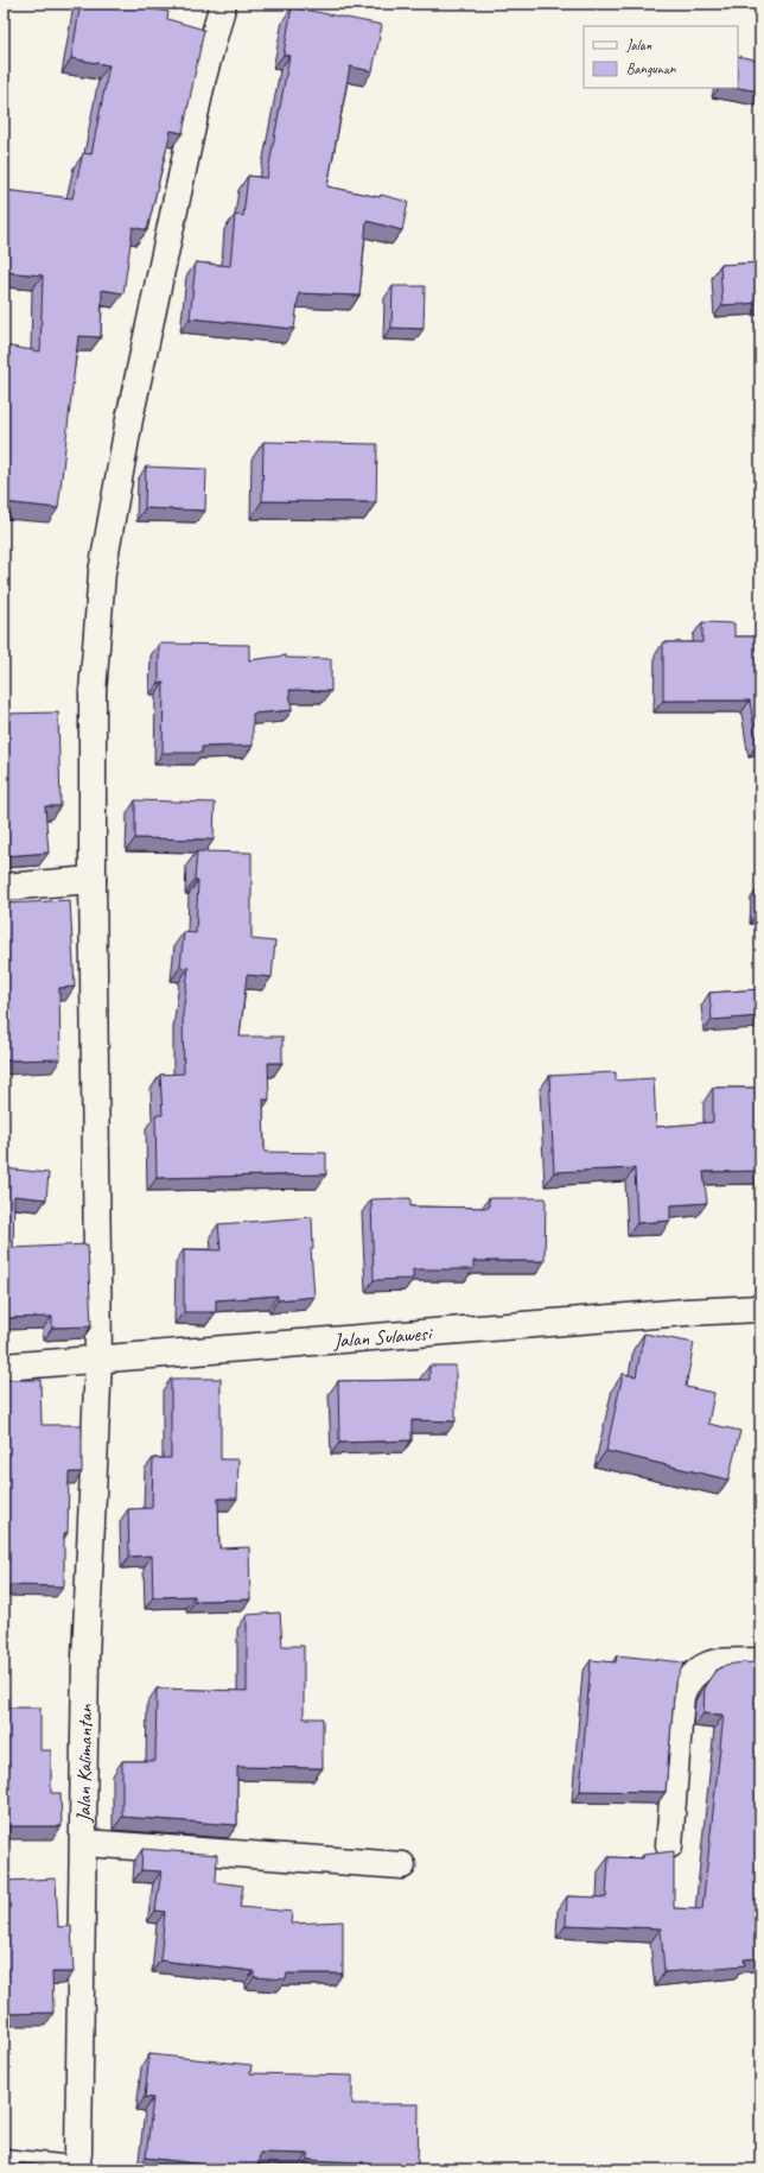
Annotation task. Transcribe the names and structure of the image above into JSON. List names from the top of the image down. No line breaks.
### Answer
{"streets":{"street":["Jalan Sulawesi","Jalan Kalimantan"]},"crossings":[["Jalan Sulawesi","Jalan Kalimantan"]],"legend":["Jalan","Bangunan"]}
